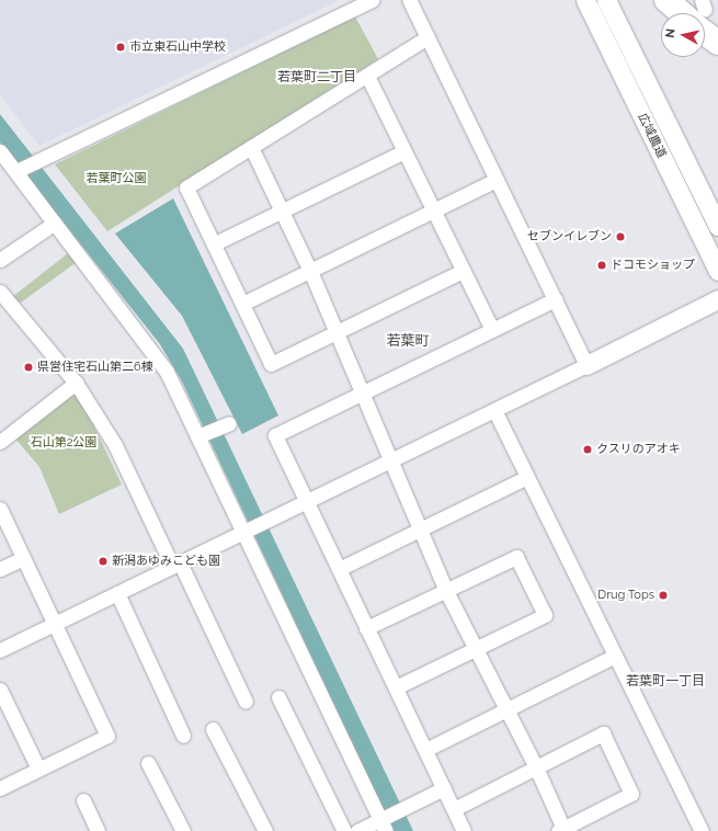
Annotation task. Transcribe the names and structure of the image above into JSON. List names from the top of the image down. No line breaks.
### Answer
{"streets":{"street":["広域農道"]},"districts":["若葉町二丁目","若葉町","若葉町一丁目"],"parks":["若葉町公園","石山第2公園"],"places":["市立東石山中学校","セブンイレブン","ドコモショップ","県営住宅石山第二6棟","クスリのアオキ","新潟あゆみこども園","Drug Tops"],"north":"left"}
